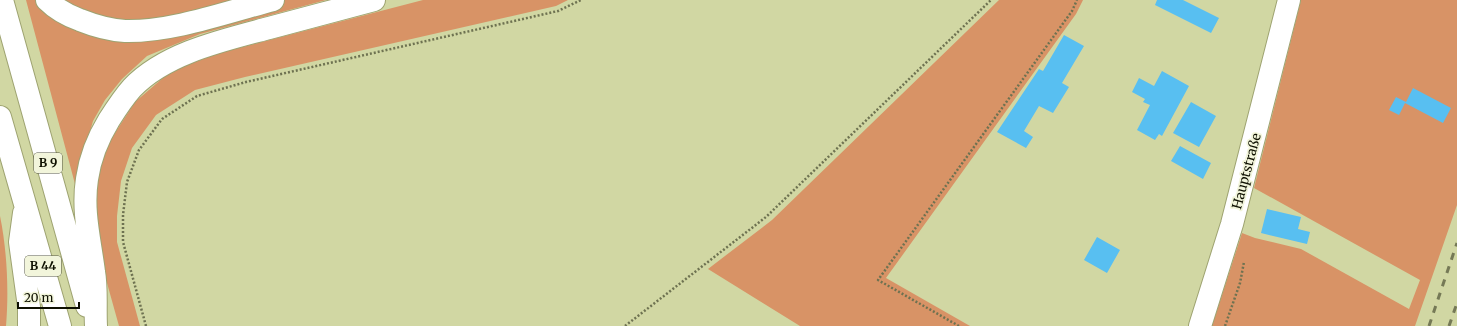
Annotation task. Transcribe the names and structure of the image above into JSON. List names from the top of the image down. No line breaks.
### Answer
{"streets":{"main road":["B 9","Hauptstraße","B 44"]},"crossings":[["B 9","B 44"]],"scale_bar":"20 m"}
